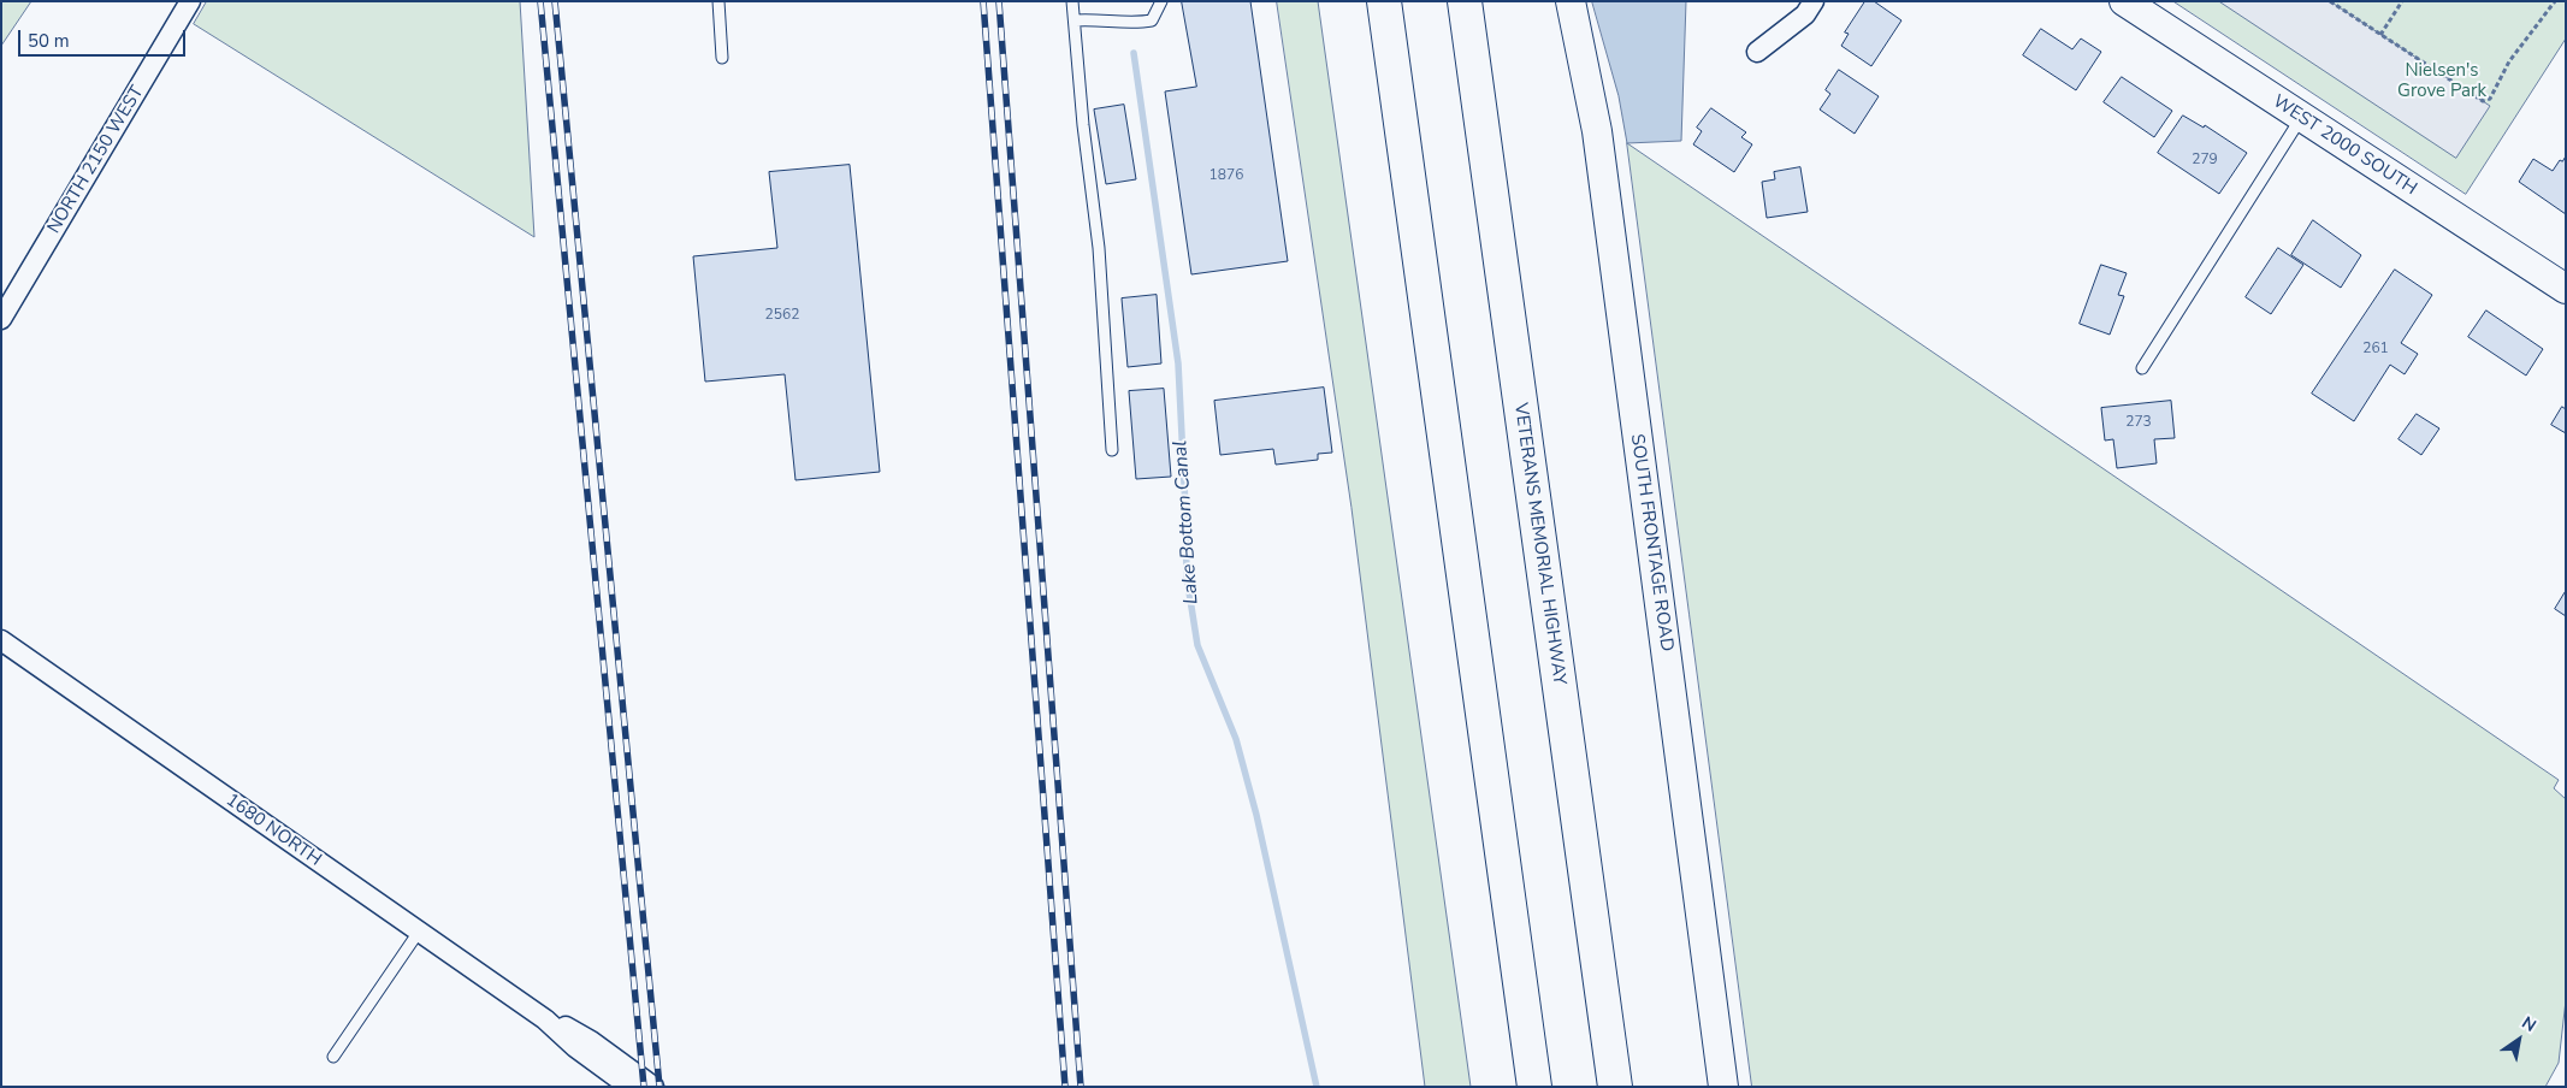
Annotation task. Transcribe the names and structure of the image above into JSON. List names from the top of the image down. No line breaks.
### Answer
{"streets":{"highway":["VETERANS MEMORIAL HIGHWAY"],"street":["WEST 2000 SOUTH","NORTH 2150 WEST","SOUTH FRONTAGE ROAD","1680 NORTH"]},"water":["Lake Bottom Canal"],"parks":["Nielsen's Grove Park"],"house_numbers":["279","1876","2562","261","273"],"scale_bar":"50 m","north":"top right"}
